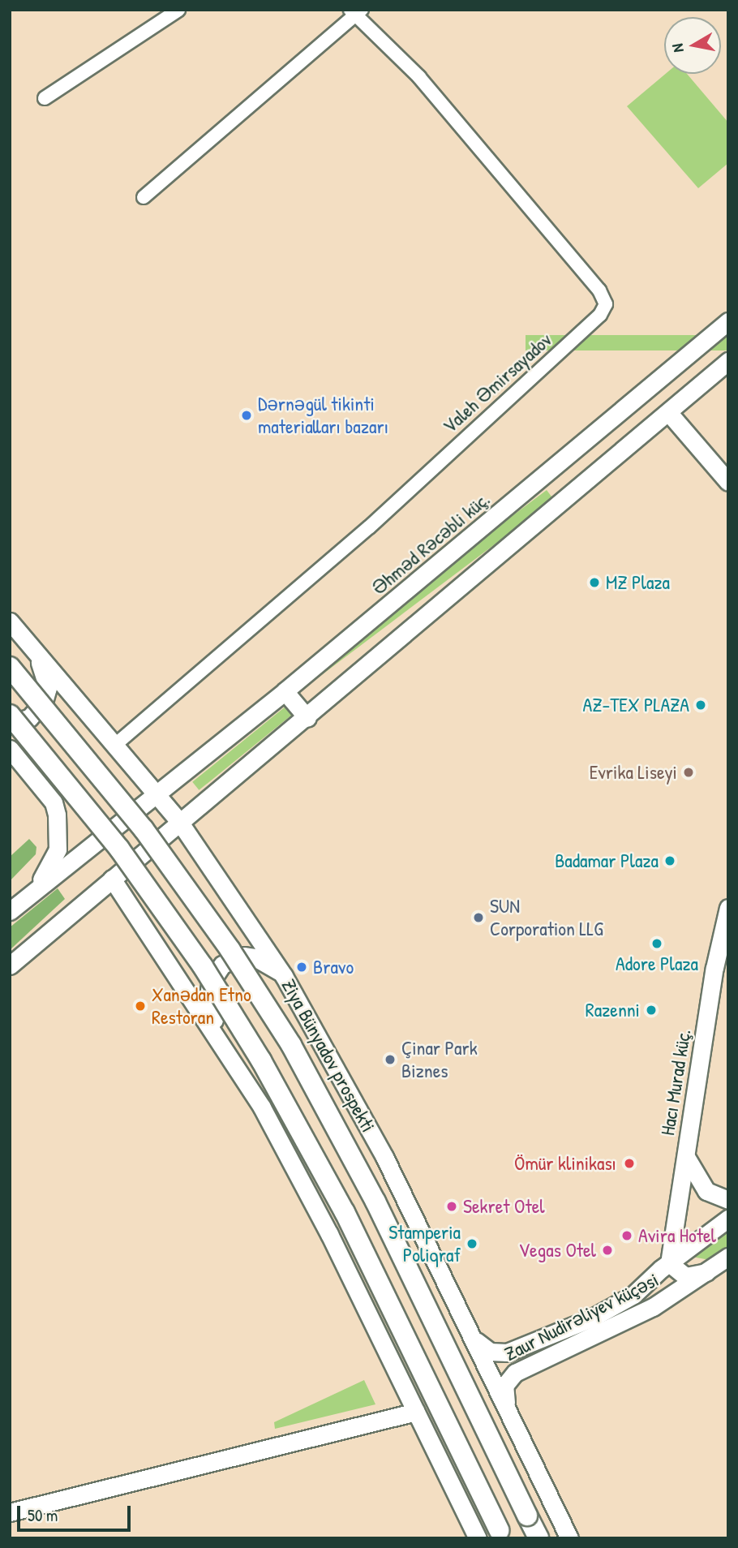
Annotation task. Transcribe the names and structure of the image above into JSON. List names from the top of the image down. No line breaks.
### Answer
{"streets":{"main road":["Əhməd Rəcəbli küç.","Ziya Bünyadov prospekti","Hacı Murad küç.","Zaur Nudirəliyev küçəsi"],"street":["Valeh Əmirsayadov"]},"crossings":[["Valeh Əmirsayadov","Ziya Bünyadov prospekti"],["Əhməd Rəcəbli küç.","Ziya Bünyadov prospekti"],["Ziya Bünyadov prospekti","Zaur Nudirəliyev küçəsi"],["Hacı Murad küç.","Zaur Nudirəliyev küçəsi"]],"places":["Dərnəgül tikinti materialları bazarı","MZ Plaza","AZ-TEX PLAZA","Evrika Liseyi","Badamar Plaza","SUN Corporation LLG","Adore Plaza","Bravo","Xanədan Etno Restoran","Razenni","Çinar Park Biznes","Ömür klinikası","Sekret Otel","Avira Hotel","Stamperia Poliqraf","Vegas Otel"],"scale_bar":"50 m","north":"left"}
